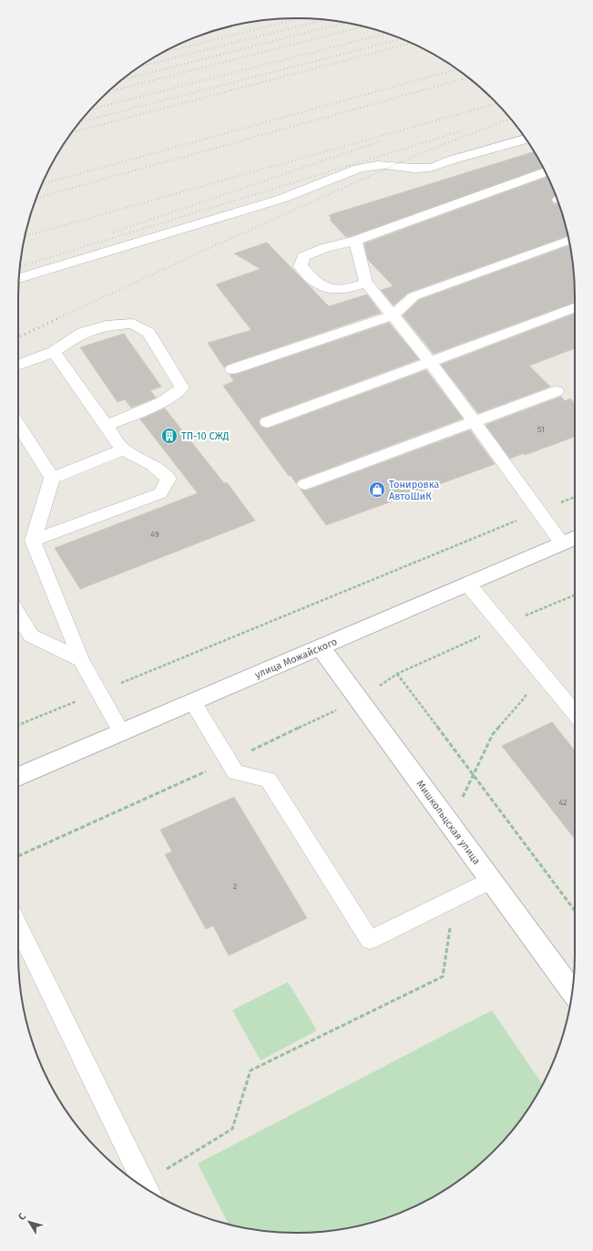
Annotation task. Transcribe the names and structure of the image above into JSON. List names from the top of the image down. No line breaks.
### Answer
{"streets":{"main road":["улица Можайского","Мишкольцская улица"]},"crossings":[["улица Можайского","Мишкольцская улица"]],"places":{"building":["ТП-10 СЖД"],"shop":["Тонировка АвтоШиК"]},"house_numbers":["51","49","42","2"],"north":"top left"}
